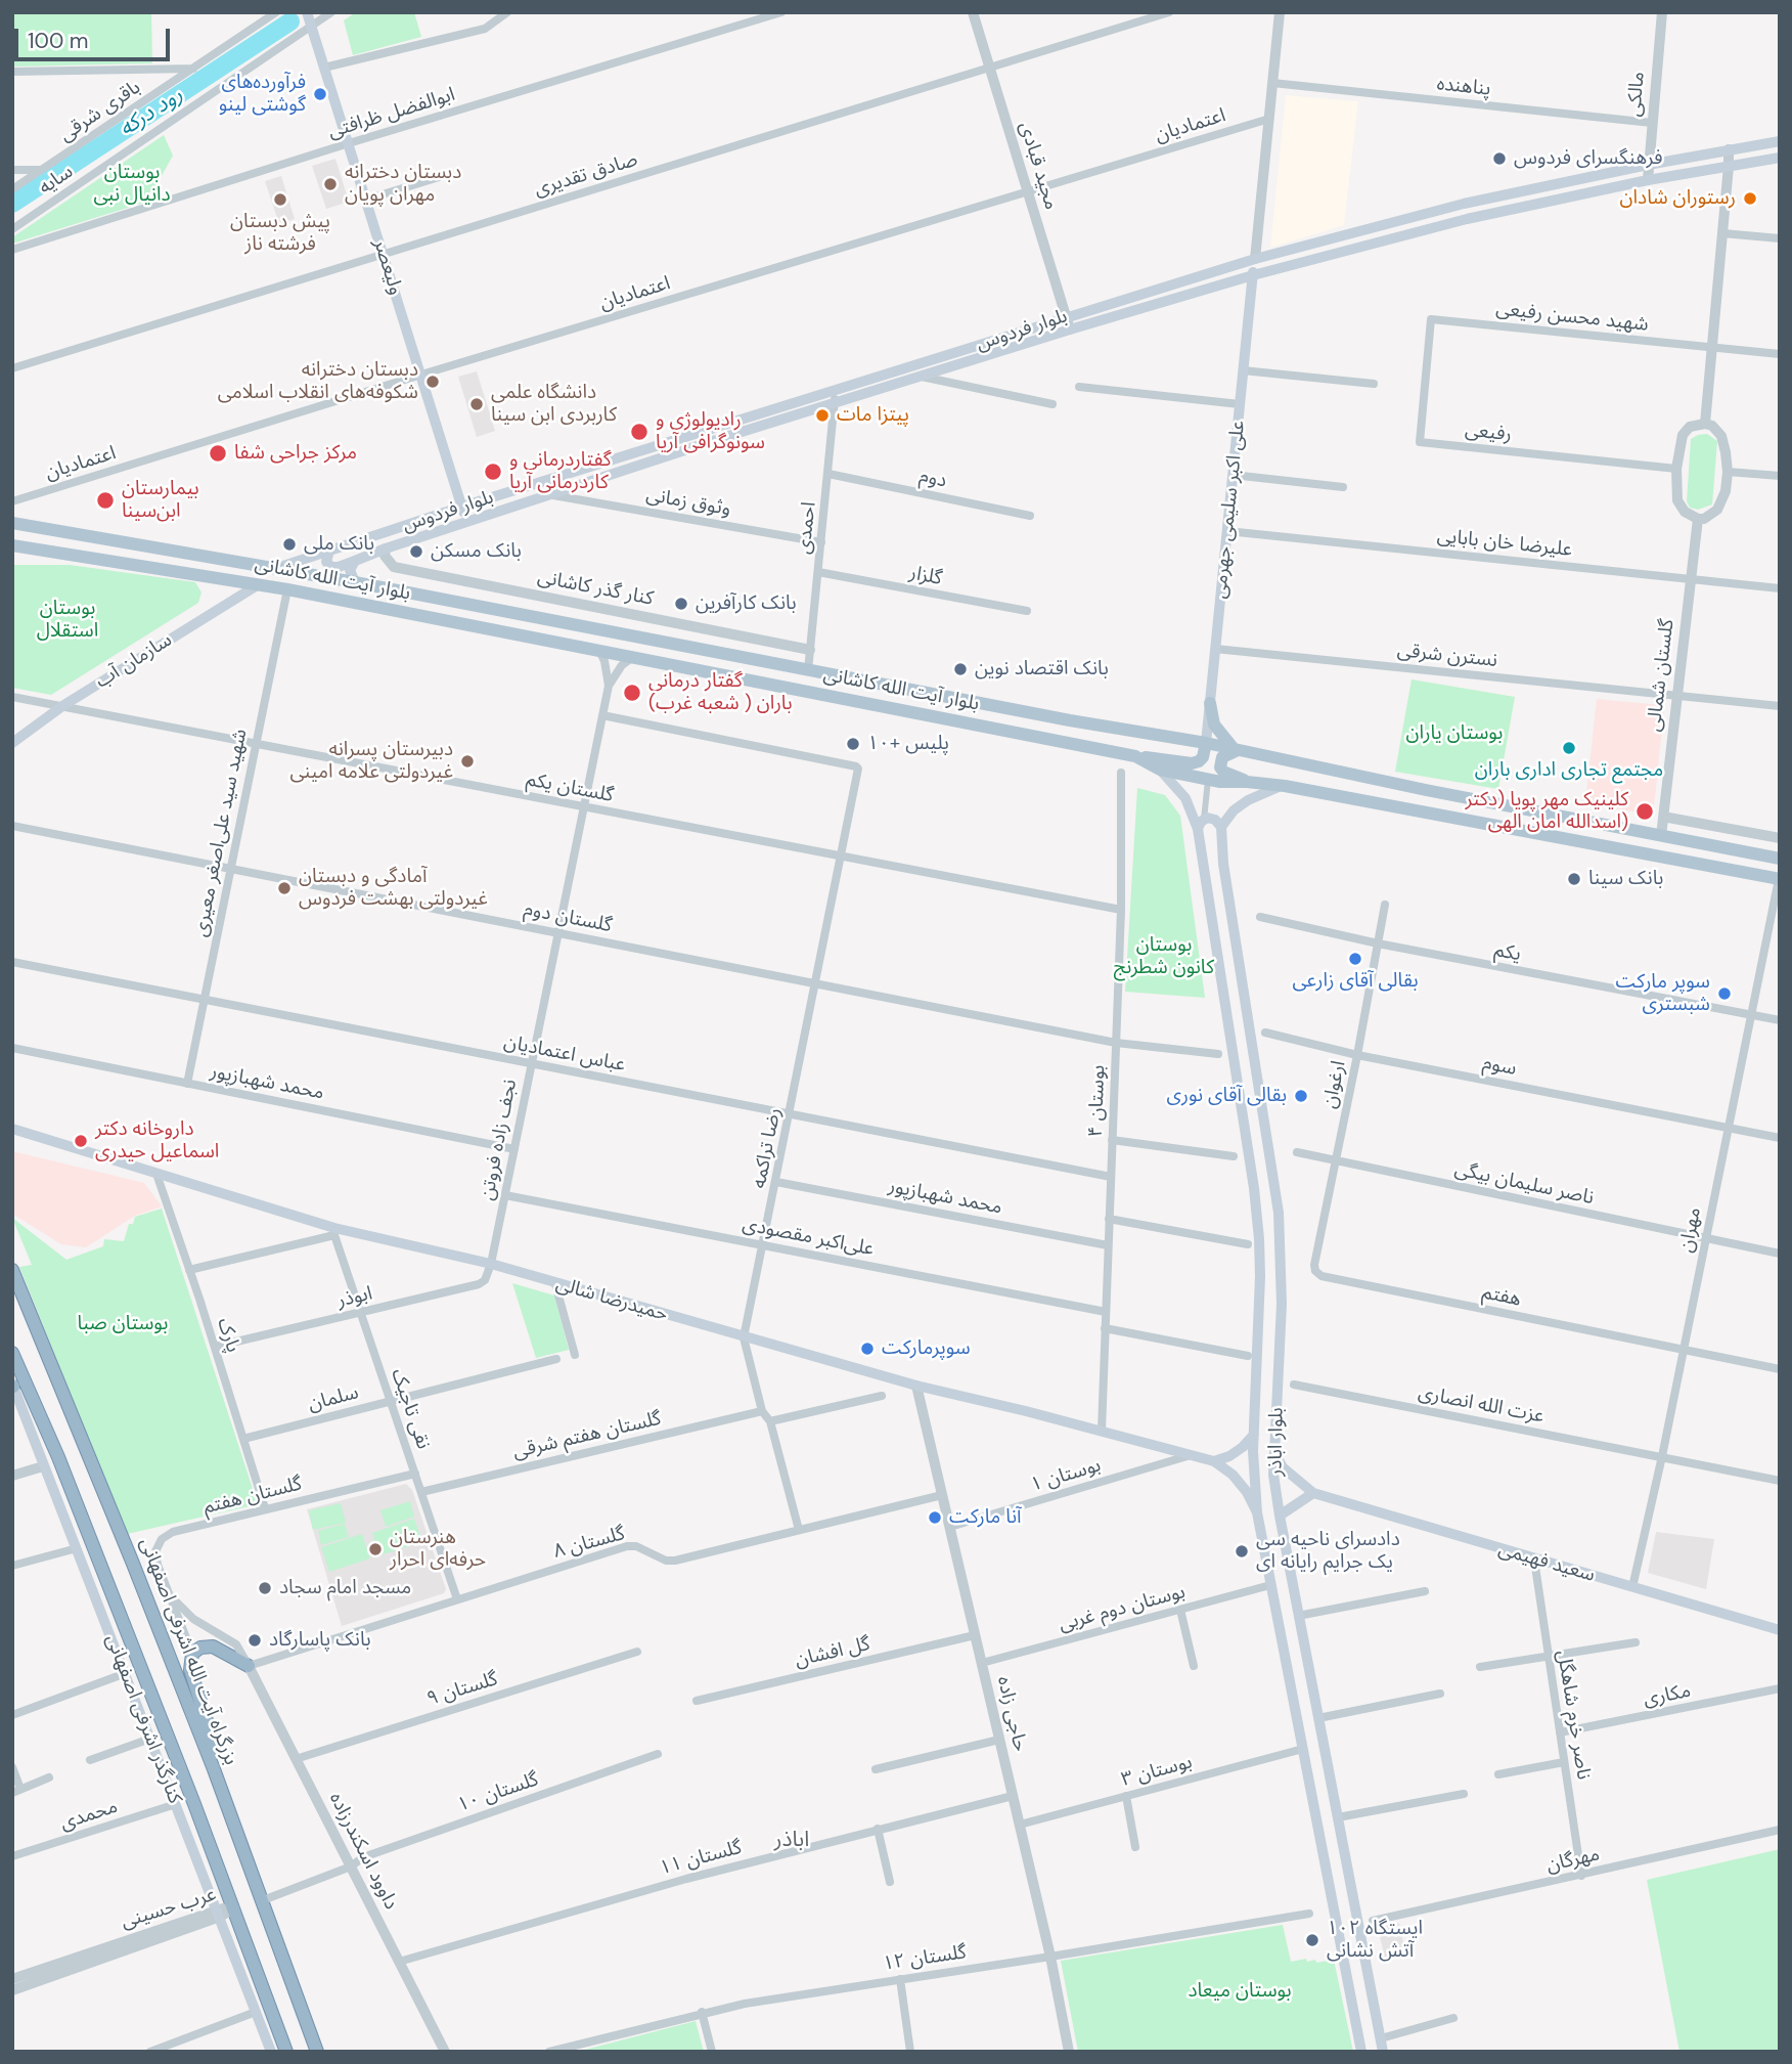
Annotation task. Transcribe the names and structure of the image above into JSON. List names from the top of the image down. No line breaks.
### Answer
{"streets":{"highway":["بزرگراه آیت الله اشرفی اصفهانی"],"main road":["ولیعصر","بلوار فردوس","علی اکبر سلیمی جهرمی","بلوار آیت الله کاشانی","سازمان آب","حمیدرضا شالی","بلوار اباذر","سعید فهیمی","کنارگذر اشرفی اصفهانی"],"street":["پناهنده","مالکی","باقری شرقی","ابوالفضل ظرافتی","اعتمادیان","مجید قبادی","صادق تقدیری","سایه","شهید محسن رفیعی","رفیعی","دوم","وثوق زمانی","احمدی","علیرضا خان بابایی","گلزار","کنار گذر کاشانی","نسترن شرقی","گلستان شمالی","گلستان یکم","شهید سید علی‌اصغر معیری","گلستان دوم","یکم","عباس اعتمادیان","سوم","محمد شهبازپور","ارغوان","بوستان ۴","نجف زاده فروتن","رضا تراکمه","ناصر سلیمان بیگی","مهران","علی‌اکبر مقصودی","هفتم","ابوذر","پارک","سلمان","عزت الله انصاری","نقی تاجیک","گلستان هفتم شرقی","بوستان ۱","گلستان هفتم","گلستان ٨","بوستان دوم غربی","گل افشان","گلستان ۹","مکاری","حاجی زاده","ناصر خرم شاهگل","بوستان ۳","گلستان ۱۰","محمدی","داوود اسکندرزاده","گلستان ۱۱","مهرگان","عرب حسینی","گلستان ۱۲"]},"crossings":[["پناهنده","مالکی"],["مالکی","بلوار فردوس"],["ابوالفضل ظرافتی","ولیعصر"],["اعتمادیان","مجید قبادی"],["اعتمادیان","ولیعصر"],["مجید قبادی","صادق تقدیری"],["مجید قبادی","بلوار فردوس"],["صادق تقدیری","ولیعصر"],["سایه","ولیعصر"],["ولیعصر","بلوار فردوس"],["شهید محسن رفیعی","رفیعی"],["بلوار فردوس","وثوق زمانی"],["بلوار فردوس","علی اکبر سلیمی جهرمی"],["بلوار فردوس","احمدی"],["بلوار فردوس","بلوار آیت الله کاشانی"],["بلوار فردوس","کنار گذر کاشانی"],["دوم","احمدی"],["وثوق زمانی","احمدی"],["علی اکبر سلیمی جهرمی","علیرضا خان بابایی"],["علی اکبر سلیمی جهرمی","بلوار آیت الله کاشانی"],["علی اکبر سلیمی جهرمی","نسترن شرقی"],["احمدی","گلزار"],["احمدی","بلوار آیت الله کاشانی"],["احمدی","کنار گذر کاشانی"],["علیرضا خان بابایی","گلستان شمالی"],["بلوار آیت الله کاشانی","سازمان آب"],["بلوار آیت الله کاشانی","گلستان شمالی"],["بلوار آیت الله کاشانی","شهید سید علی‌اصغر معیری"],["بلوار آیت الله کاشانی","نجف زاده فروتن"],["بلوار آیت الله کاشانی","مهران"],["بلوار آیت الله کاشانی","بلوار اباذر"],["نسترن شرقی","گلستان شمالی"],["سازمان آب","گلستان یکم"],["گلستان یکم","شهید سید علی‌اصغر معیری"],["گلستان یکم","بوستان ۴"],["گلستان یکم","نجف زاده فروتن"],["گلستان یکم","رضا تراکمه"],["شهید سید علی‌اصغر معیری","گلستان دوم"],["شهید سید علی‌اصغر معیری","عباس اعتمادیان"],["شهید سید علی‌اصغر معیری","محمد شهبازپور"],["گلستان دوم","بوستان ۴"],["گلستان دوم","نجف زاده فروتن"],["گلستان دوم","رضا تراکمه"],["یکم","ارغوان"],["یکم","مهران"],["عباس اعتمادیان","بوستان ۴"],["عباس اعتمادیان","نجف زاده فروتن"],["عباس اعتمادیان","رضا تراکمه"],["سوم","ارغوان"],["سوم","مهران"],["محمد شهبازپور","بوستان ۴"],["محمد شهبازپور","نجف زاده فروتن"],["محمد شهبازپور","رضا تراکمه"],["ارغوان","ناصر سلیمان بیگی"],["ارغوان","هفتم"],["بوستان ۴","علی‌اکبر مقصودی"],["بوستان ۴","حمیدرضا شالی"],["نجف زاده فروتن","رضا تراکمه"],["نجف زاده فروتن","علی‌اکبر مقصودی"],["نجف زاده فروتن","ابوذر"],["نجف زاده فروتن","حمیدرضا شالی"],["رضا تراکمه","علی‌اکبر مقصودی"],["رضا تراکمه","حمیدرضا شالی"],["رضا تراکمه","گلستان هفتم شرقی"],["رضا تراکمه","گلستان ٨"],["ناصر سلیمان بیگی","مهران"],["مهران","هفتم"],["مهران","عزت الله انصاری"],["مهران","سعید فهیمی"],["ابوذر","حمیدرضا شالی"],["ابوذر","پارک"],["ابوذر","نقی تاجیک"],["حمیدرضا شالی","پارک"],["حمیدرضا شالی","نقی تاجیک"],["حمیدرضا شالی","بوستان ۱"],["حمیدرضا شالی","حاجی زاده"],["پارک","سلمان"],["پارک","گلستان هفتم"],["سلمان","نقی تاجیک"],["نقی تاجیک","گلستان هفتم شرقی"],["نقی تاجیک","گلستان هفتم"],["نقی تاجیک","گلستان ٨"],["بلوار اباذر","بوستان دوم غربی"],["بلوار اباذر","بوستان ۳"],["بوستان ۱","حاجی زاده"],["گلستان ٨","حاجی زاده"],["گلستان ٨","داوود اسکندرزاده"],["سعید فهیمی","ناصر خرم شاهگل"],["بوستان دوم غربی","حاجی زاده"],["بزرگراه آیت الله اشرفی اصفهانی","گلستان ۱۰"],["گل افشان","حاجی زاده"],["گلستان ۹","داوود اسکندرزاده"],["مکاری","ناصر خرم شاهگل"],["حاجی زاده","بوستان ۳"],["حاجی زاده","گلستان ۱۱"],["حاجی زاده","گلستان ۱۲"],["ناصر خرم شاهگل","مهرگان"],["کنارگذر اشرفی اصفهانی","محمدی"],["کنارگذر اشرفی اصفهانی","عرب حسینی"],["گلستان ۱۰","داوود اسکندرزاده"],["داوود اسکندرزاده","گلستان ۱۱"]],"districts":["اباذر"],"water":["رود درکه"],"parks":["بوستان دانیال نبی","بوستان استقلال","بوستان یاران","بوستان کانون شطرنج","بوستان صبا","بوستان میعاد"],"places":["فرآورده‌های گوشتی لینو","فرهنگسرای فردوس","دبستان دخترانه مهران پويان","رستوران شادان","پیش دبستان فرشته ناز","دبستان دخترانه شکوفه‌های انقلاب اسلامی","دانشگاه علمی کاربردی ابن سینا","پیتزا مات","رادیولوژی و سونوگرافی آریا","مرکز جراحی شفا","گفتاردرمانی و کاردرمانی آریا","بیمارستان ابن‌سینا","بانک ملی","بانک مسکن","بانک کارآفرین","بانک اقتصاد نوین","گفتار درمانی باران ( شعبه غرب)","پلیس +۱۰","مجتمع تجاری اداری باران","دبیرستان پسرانه غیردولتی علامه امینی","کلینیک مهر پویا (دکتر اسدالله امان الهی)","بانک سینا","آمادگی و دبستان غیردولتی بهشت فردوس","بقالی آقای زارعی","سوپر مارکت شبستری","بقالی آقای نوری","داروخانه دکتر اسماعیل حیدری","سوپرمارکت","آنا مارکت","هنرستان حرفه‌ای احرار","دادسرای ناحیه سی یک جرایم رایانه ای","مسجد امام سجاد","بانک پاسارگاد","ایستگاه ۱۰۲ آتش نشانی"],"scale_bar":"100 m"}
